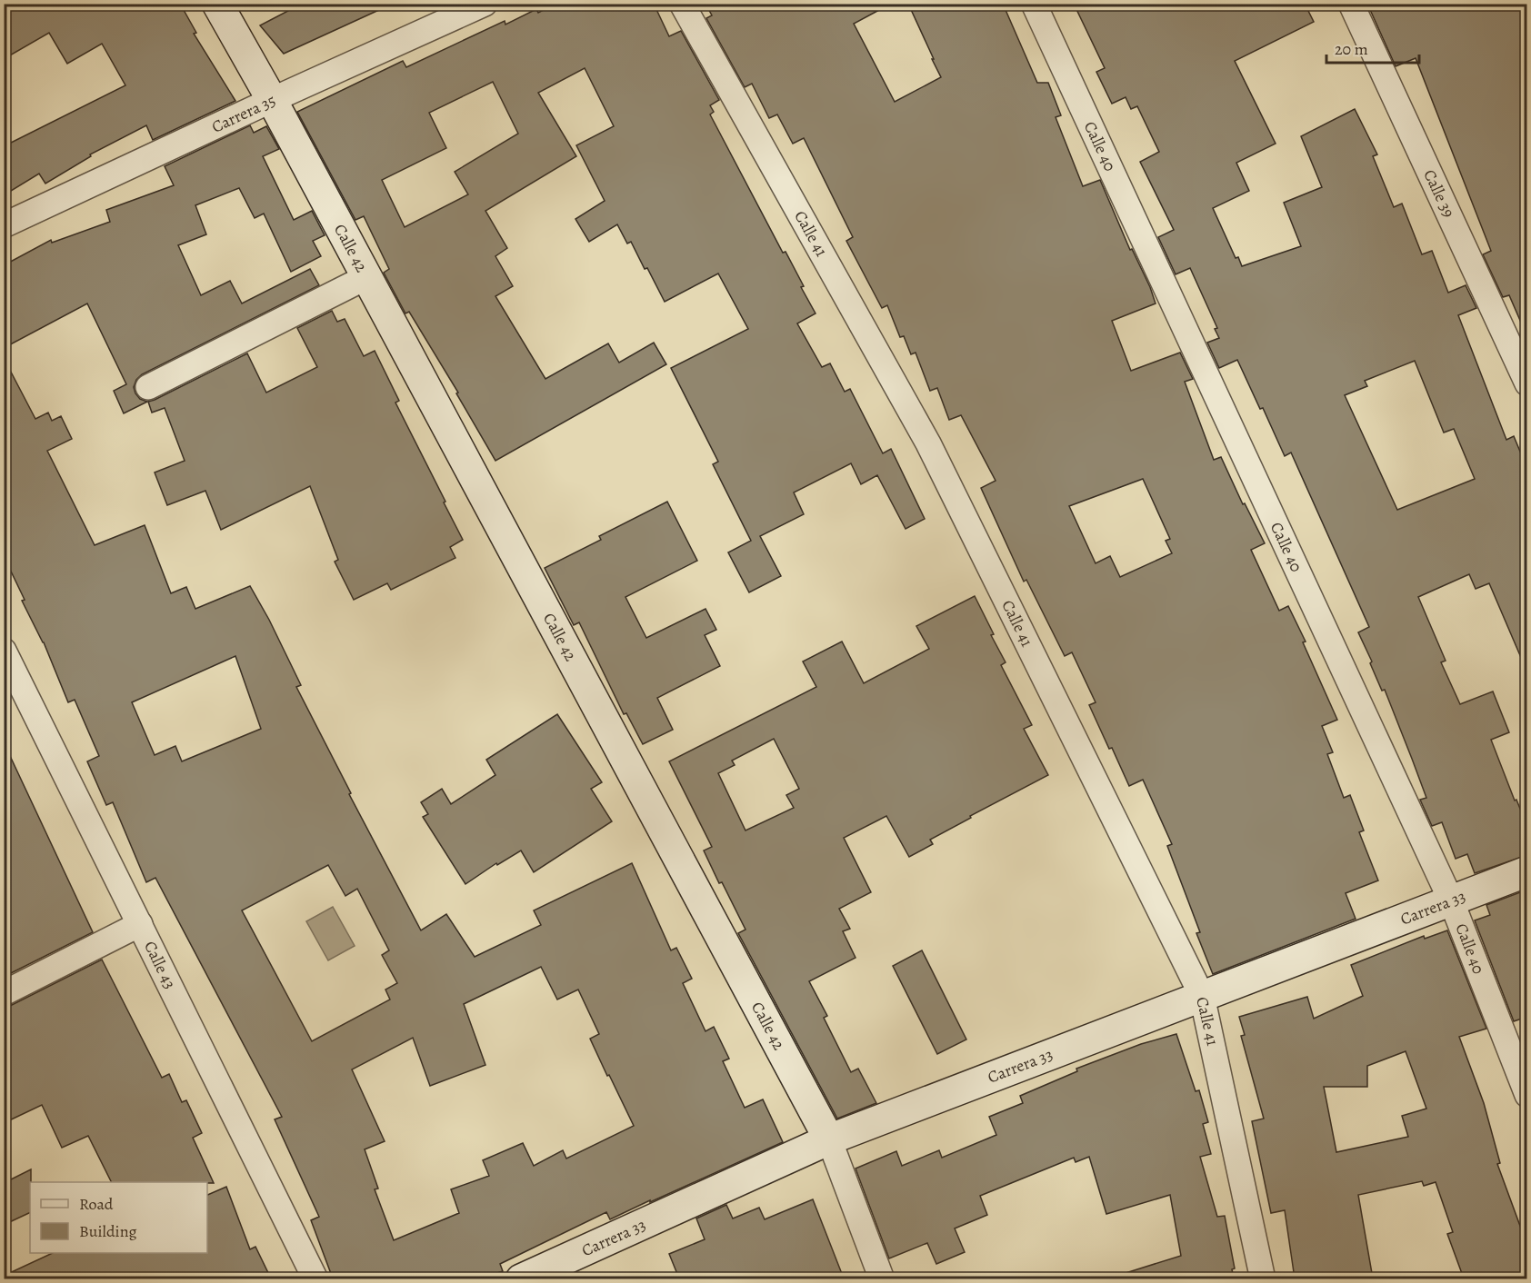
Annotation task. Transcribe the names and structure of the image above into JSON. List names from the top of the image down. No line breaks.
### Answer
{"streets":{"street":["Carrera 35","Calle 40","Calle 39","Calle 41","Calle 42","Carrera 33","Calle 43"]},"crossings":[["Carrera 35","Calle 42"],["Calle 40","Carrera 33"],["Calle 41","Carrera 33"],["Calle 42","Carrera 33"]],"legend":["Road","Building"],"scale_bar":"20 m"}
